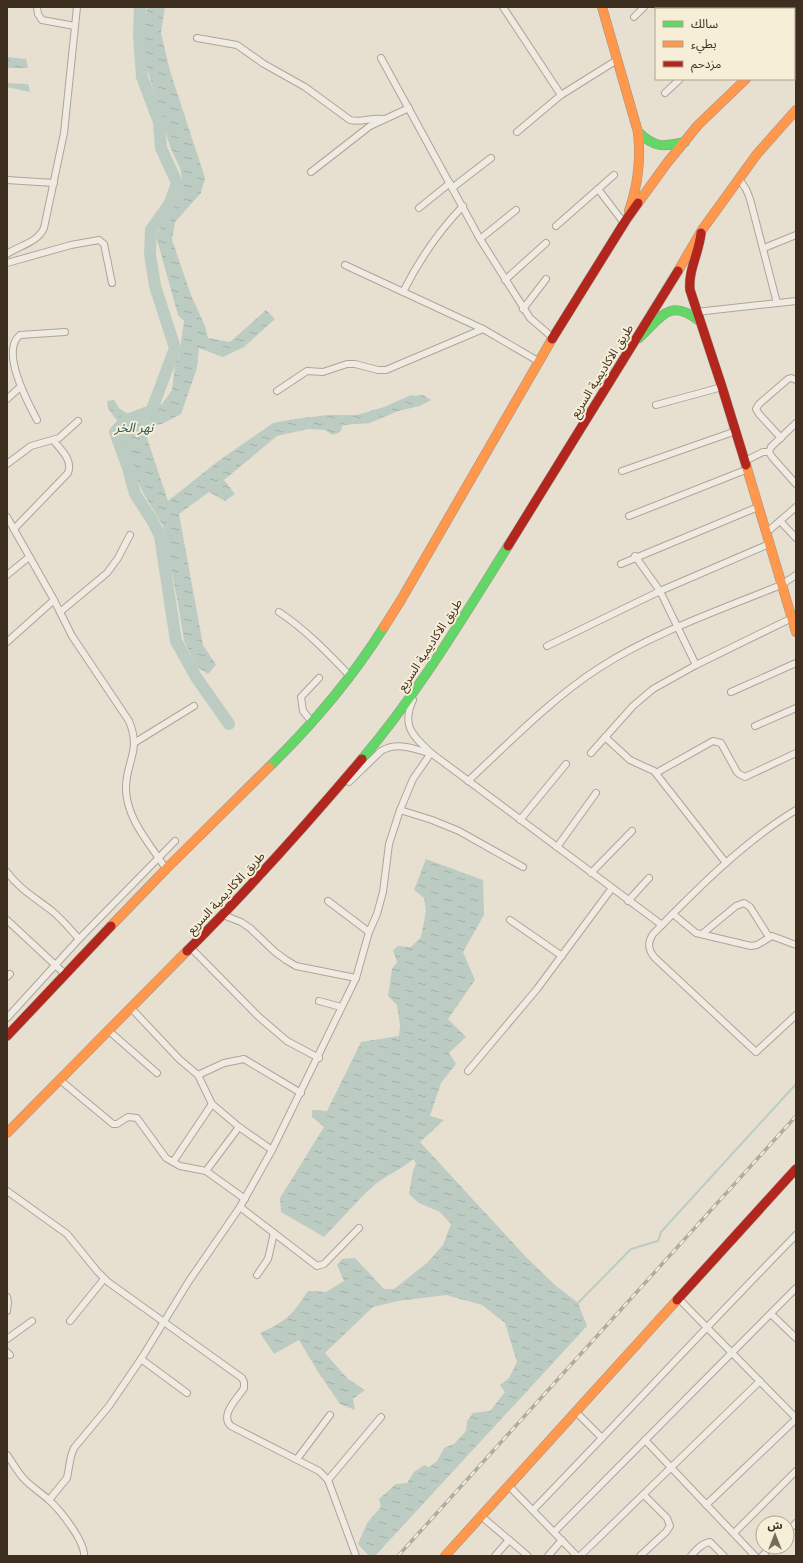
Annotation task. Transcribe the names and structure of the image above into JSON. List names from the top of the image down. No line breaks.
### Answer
{"streets":{"main road":["طريق الاكاديمية السريع"]},"water":["نهر الخر"],"legend":["سالك","بطيء","مزدحم"],"north":"top"}
